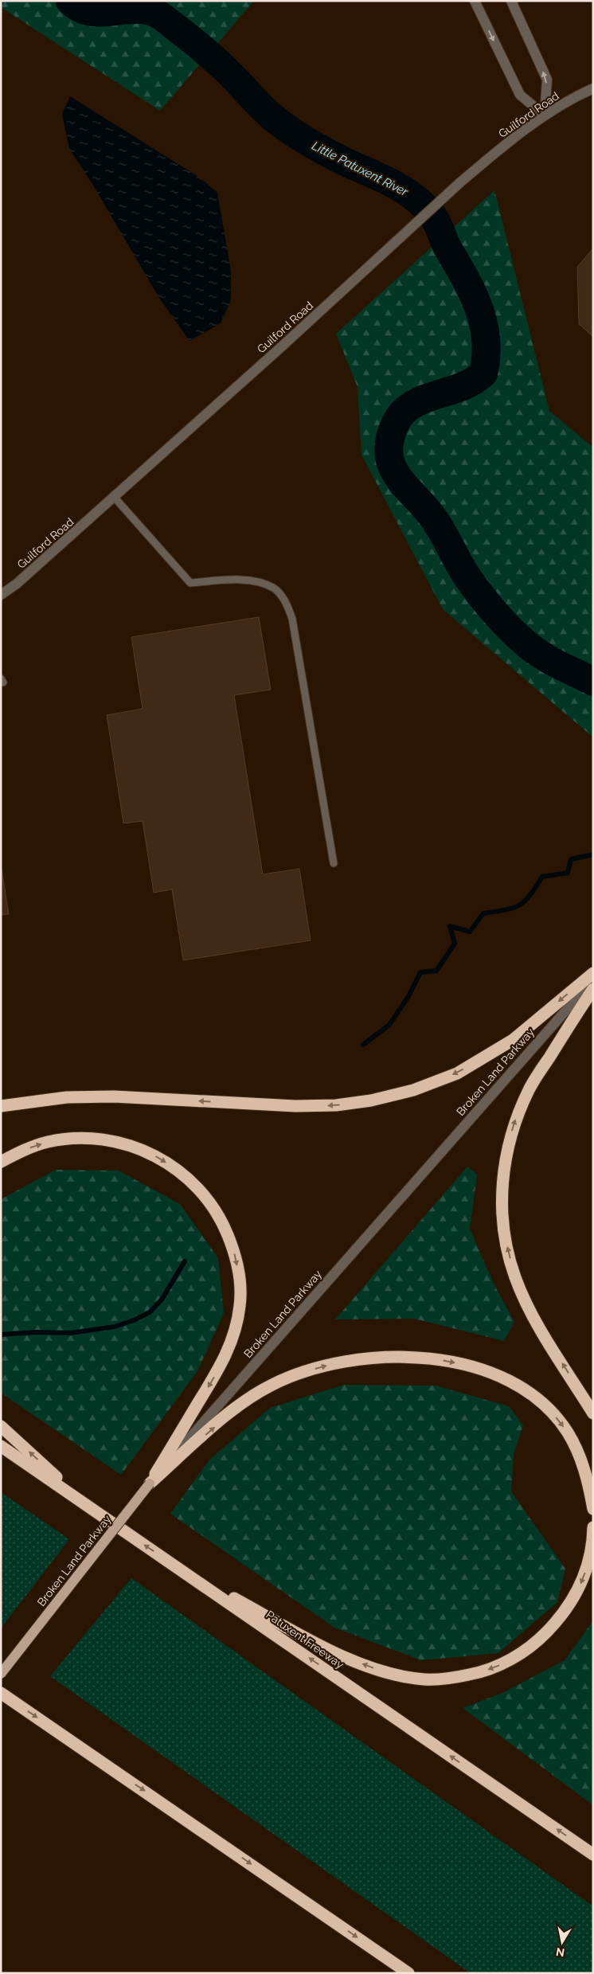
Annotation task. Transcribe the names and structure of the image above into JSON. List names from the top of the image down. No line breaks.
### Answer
{"streets":{"highway":["Patuxent Freeway"],"main road":["Broken Land Parkway"],"street":["Guilford Road"]},"one_way":["Patuxent Freeway"],"water":["Little Patuxent River"],"north":"bottom"}
